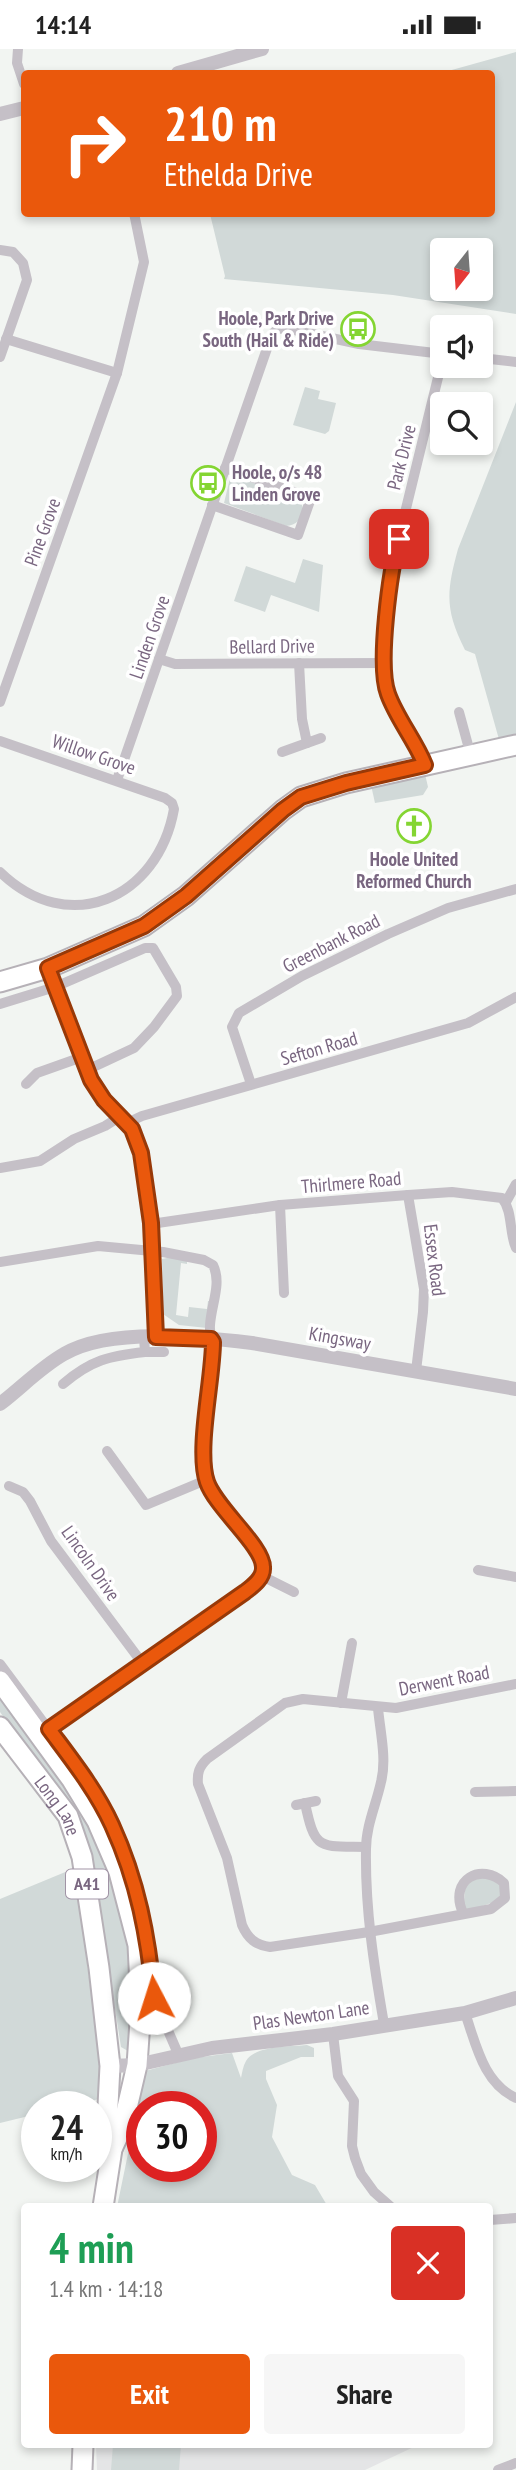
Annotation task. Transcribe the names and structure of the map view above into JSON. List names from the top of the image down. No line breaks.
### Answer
{"streets":{"highway":["Long Lane","A41"],"street":["Park Drive","Pine Grove","Linden Grove","Bellard Drive","Willow Grove","Greenbank Road","Sefton Road","Thirlmere Road","Essex Road","Kingsway","Lincoln Drive","Derwent Road","Plas Newton Lane"]},"crossings":[["Park Drive","Bellard Drive"],["Linden Grove","Bellard Drive"],["Linden Grove","Willow Grove"],["Greenbank Road","Sefton Road"],["Thirlmere Road","Essex Road"],["Essex Road","Kingsway"],["Long Lane","Plas Newton Lane"]],"places":{"bus stop":["Hoole, Park Drive South (Hail & Ride)","Hoole, o/s 48 Linden Grove"],"church":["Hoole United Reformed Church"]},"north":"bottom","page":{"status":"14:14","turn":["210 m","Ethelda Drive"],"speed":"24 km/h","limit":"30","heading":["4 min","1.4 km · 14:18"],"buttons":["Exit","Share"]}}
